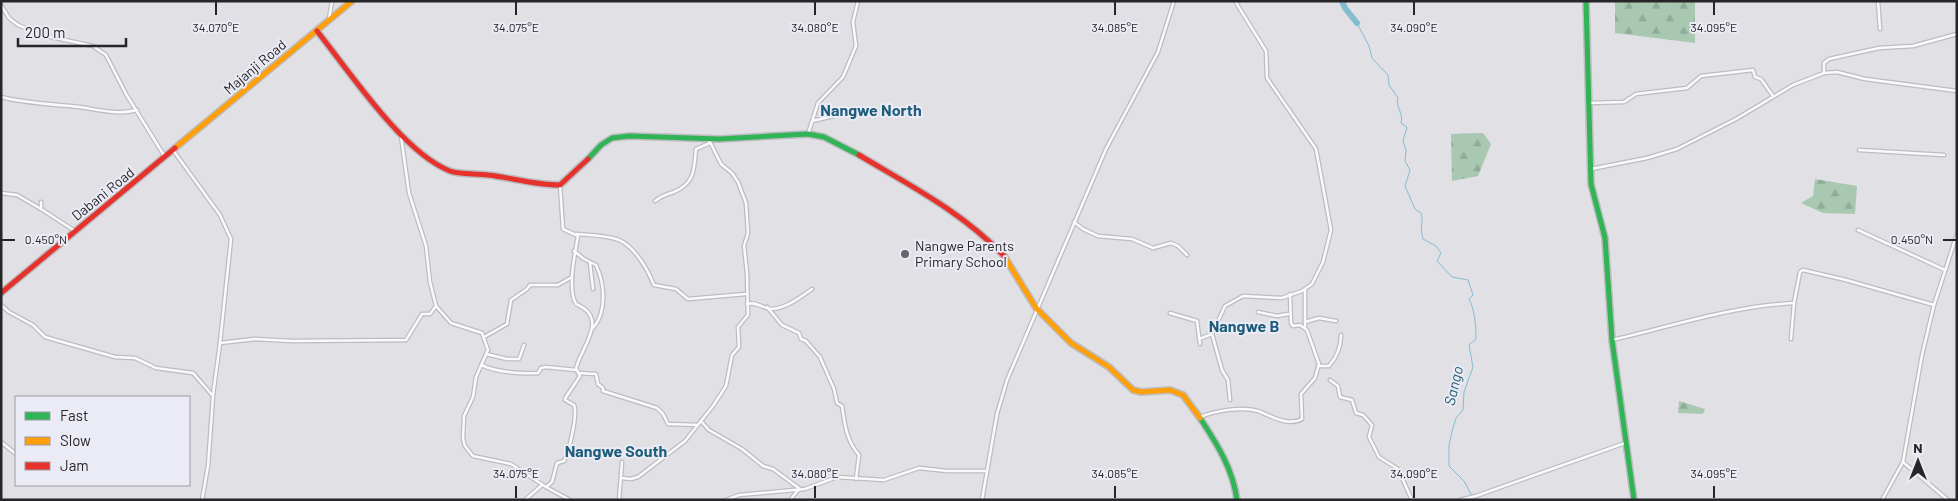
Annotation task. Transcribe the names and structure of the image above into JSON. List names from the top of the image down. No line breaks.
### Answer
{"streets":{"street":["Majanji Road","Dabani Road"]},"crossings":[["Majanji Road","Dabani Road"]],"districts":["Nangwe North","Nangwe B","Nangwe South"],"water":["Sango"],"places":["Nangwe Parents Primary School"],"legend":["Fast","Slow","Jam"],"scale_bar":"200 m","north":"top","coordinates":["34.070°E","34.075°E","34.080°E","34.085°E","34.090°E","34.095°E","0.450°N"]}
